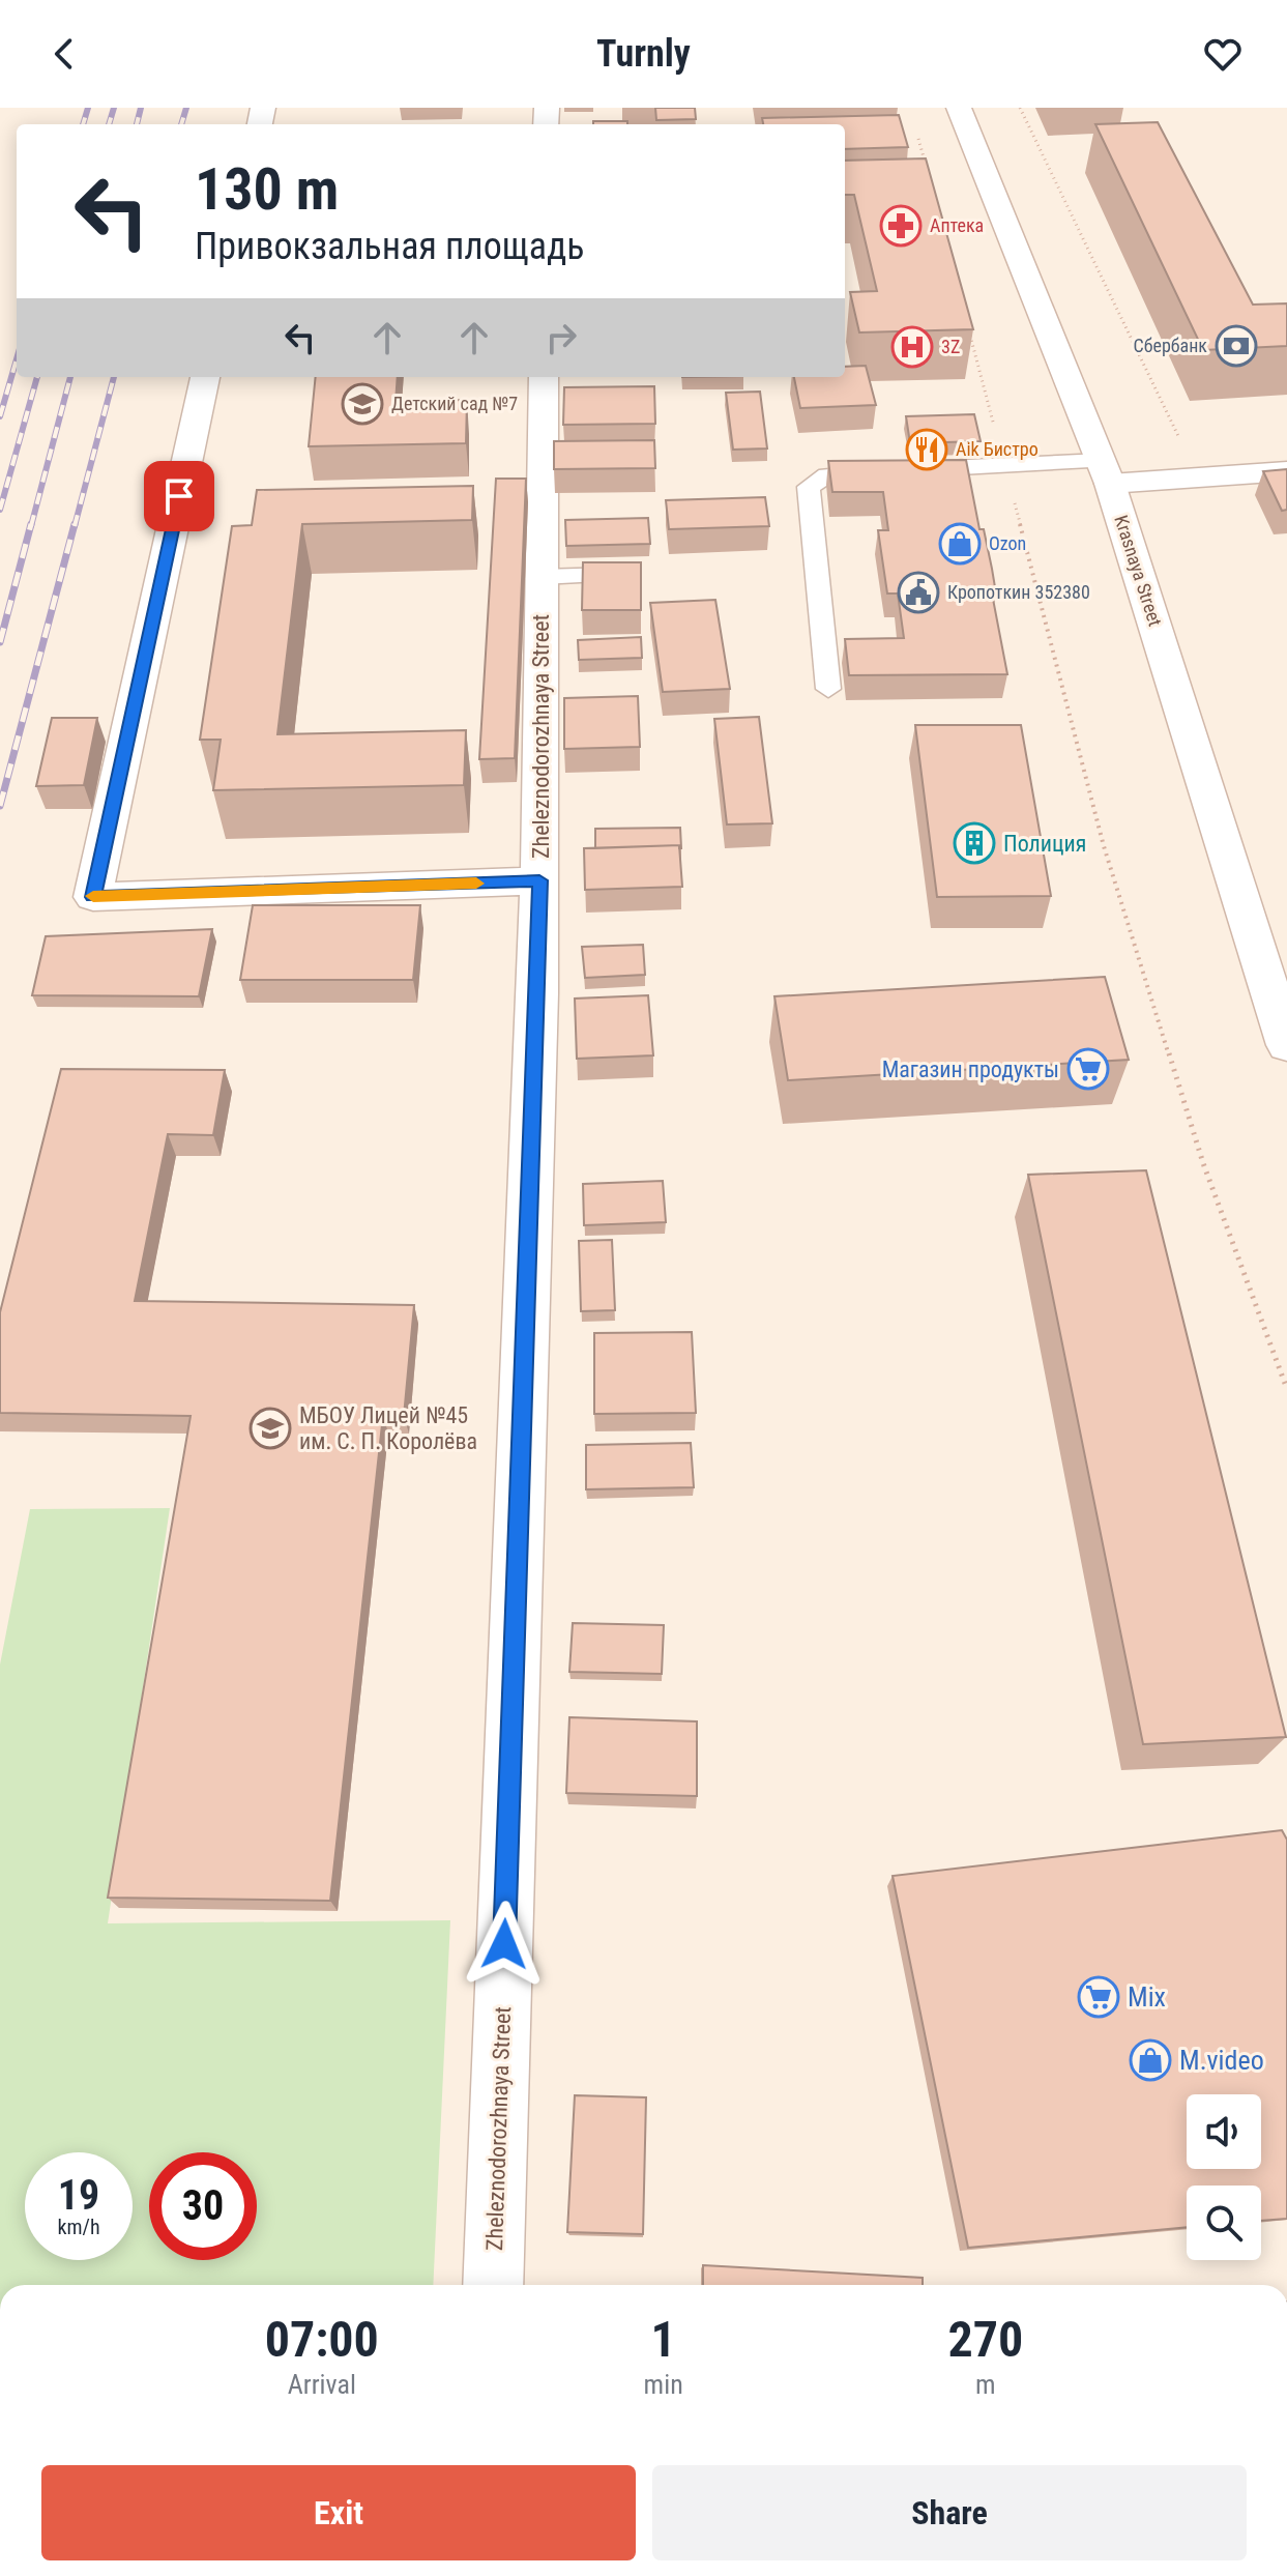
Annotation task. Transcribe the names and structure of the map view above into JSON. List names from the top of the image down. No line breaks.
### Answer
{"streets":{"street":["Krasnaya Street","Zheleznodorozhnaya Street"]},"places":{"pharmacy":["Аптека"],"bank":["Сбербанк"],"hospital":["3Z"],"school or university":["Детский сад №7","МБОУ Лицей №45 им. С. П. Королёва"],"restaurant":["Aik Бистро"],"shop":["Ozon","M.video"],"public building":["Кропоткин 352380"],"building":["Полиция"],"supermarket":["Магазин продукты","Mix"]},"page":{"header":"Turnly","turn":["130 m","Привокзальная площадь"],"speed":"19 km/h","limit":"30","eta":["07:00","Arrival","1","min","270","m"],"buttons":["Exit","Share"]}}
